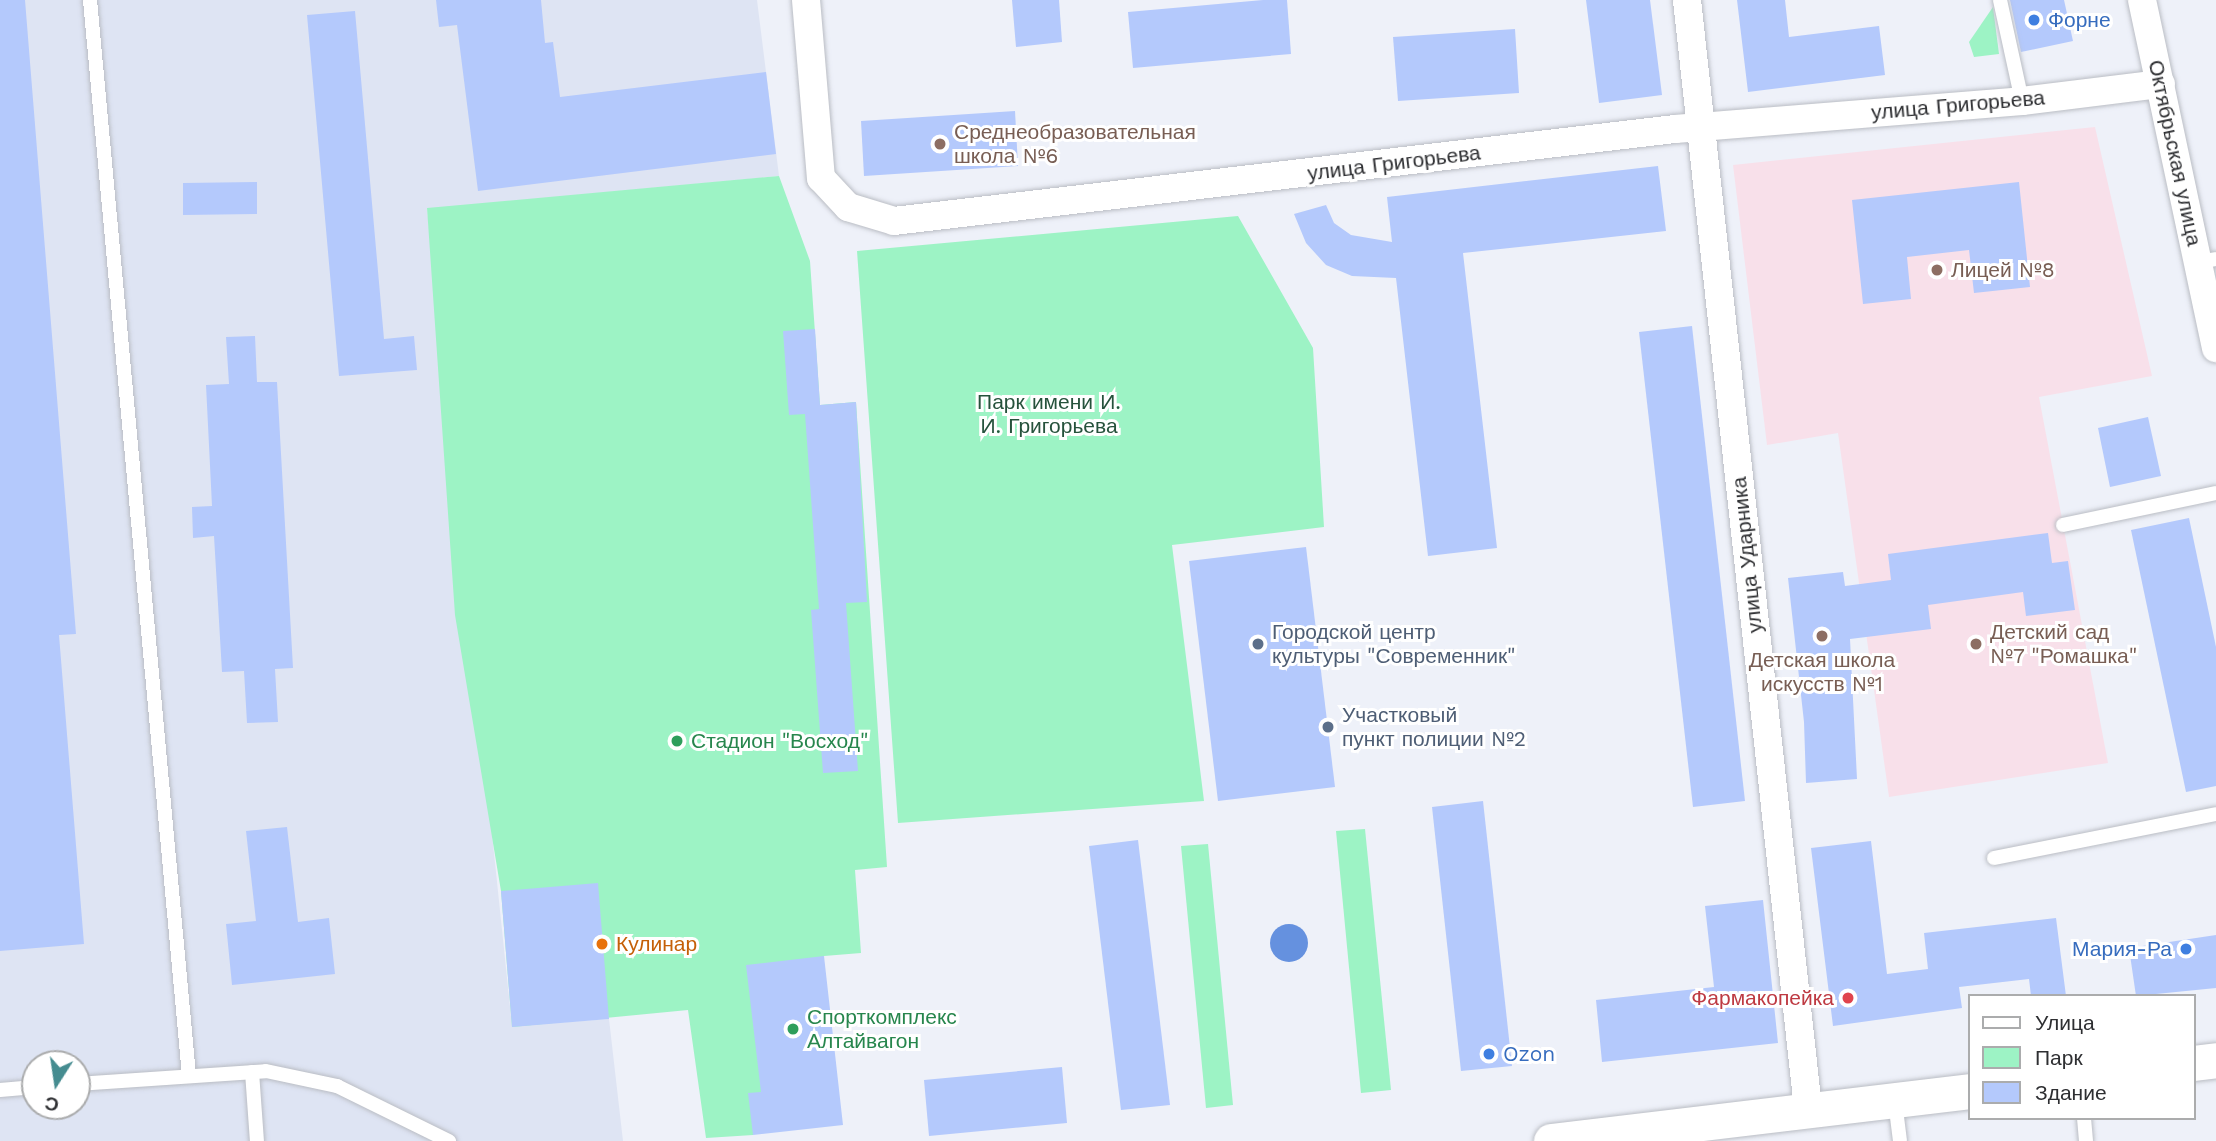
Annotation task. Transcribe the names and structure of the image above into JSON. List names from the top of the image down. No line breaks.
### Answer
{"streets":{"street":["улица Григорьева","Октябрьская улица","улица Ударника"]},"crossings":[["улица Григорьева","Октябрьская улица"],["улица Григорьева","улица Ударника"]],"parks":["Парк имени И. И. Григорьева"],"places":["Форне","Среднеобразовательная школа №6","Лицей №8","Детская школа искусств №1","Городской центр культуры \"Современник\"","Детский сад №7 \"Ромашка\"","Участковый пункт полиции №2","Стадион \"Восход\"","Кулинар","Мария-Ра","Фармакопейка","Спорткомплекс Алтайвагон","Ozon"],"legend":["Улица","Парк","Здание"],"north":"bottom"}
